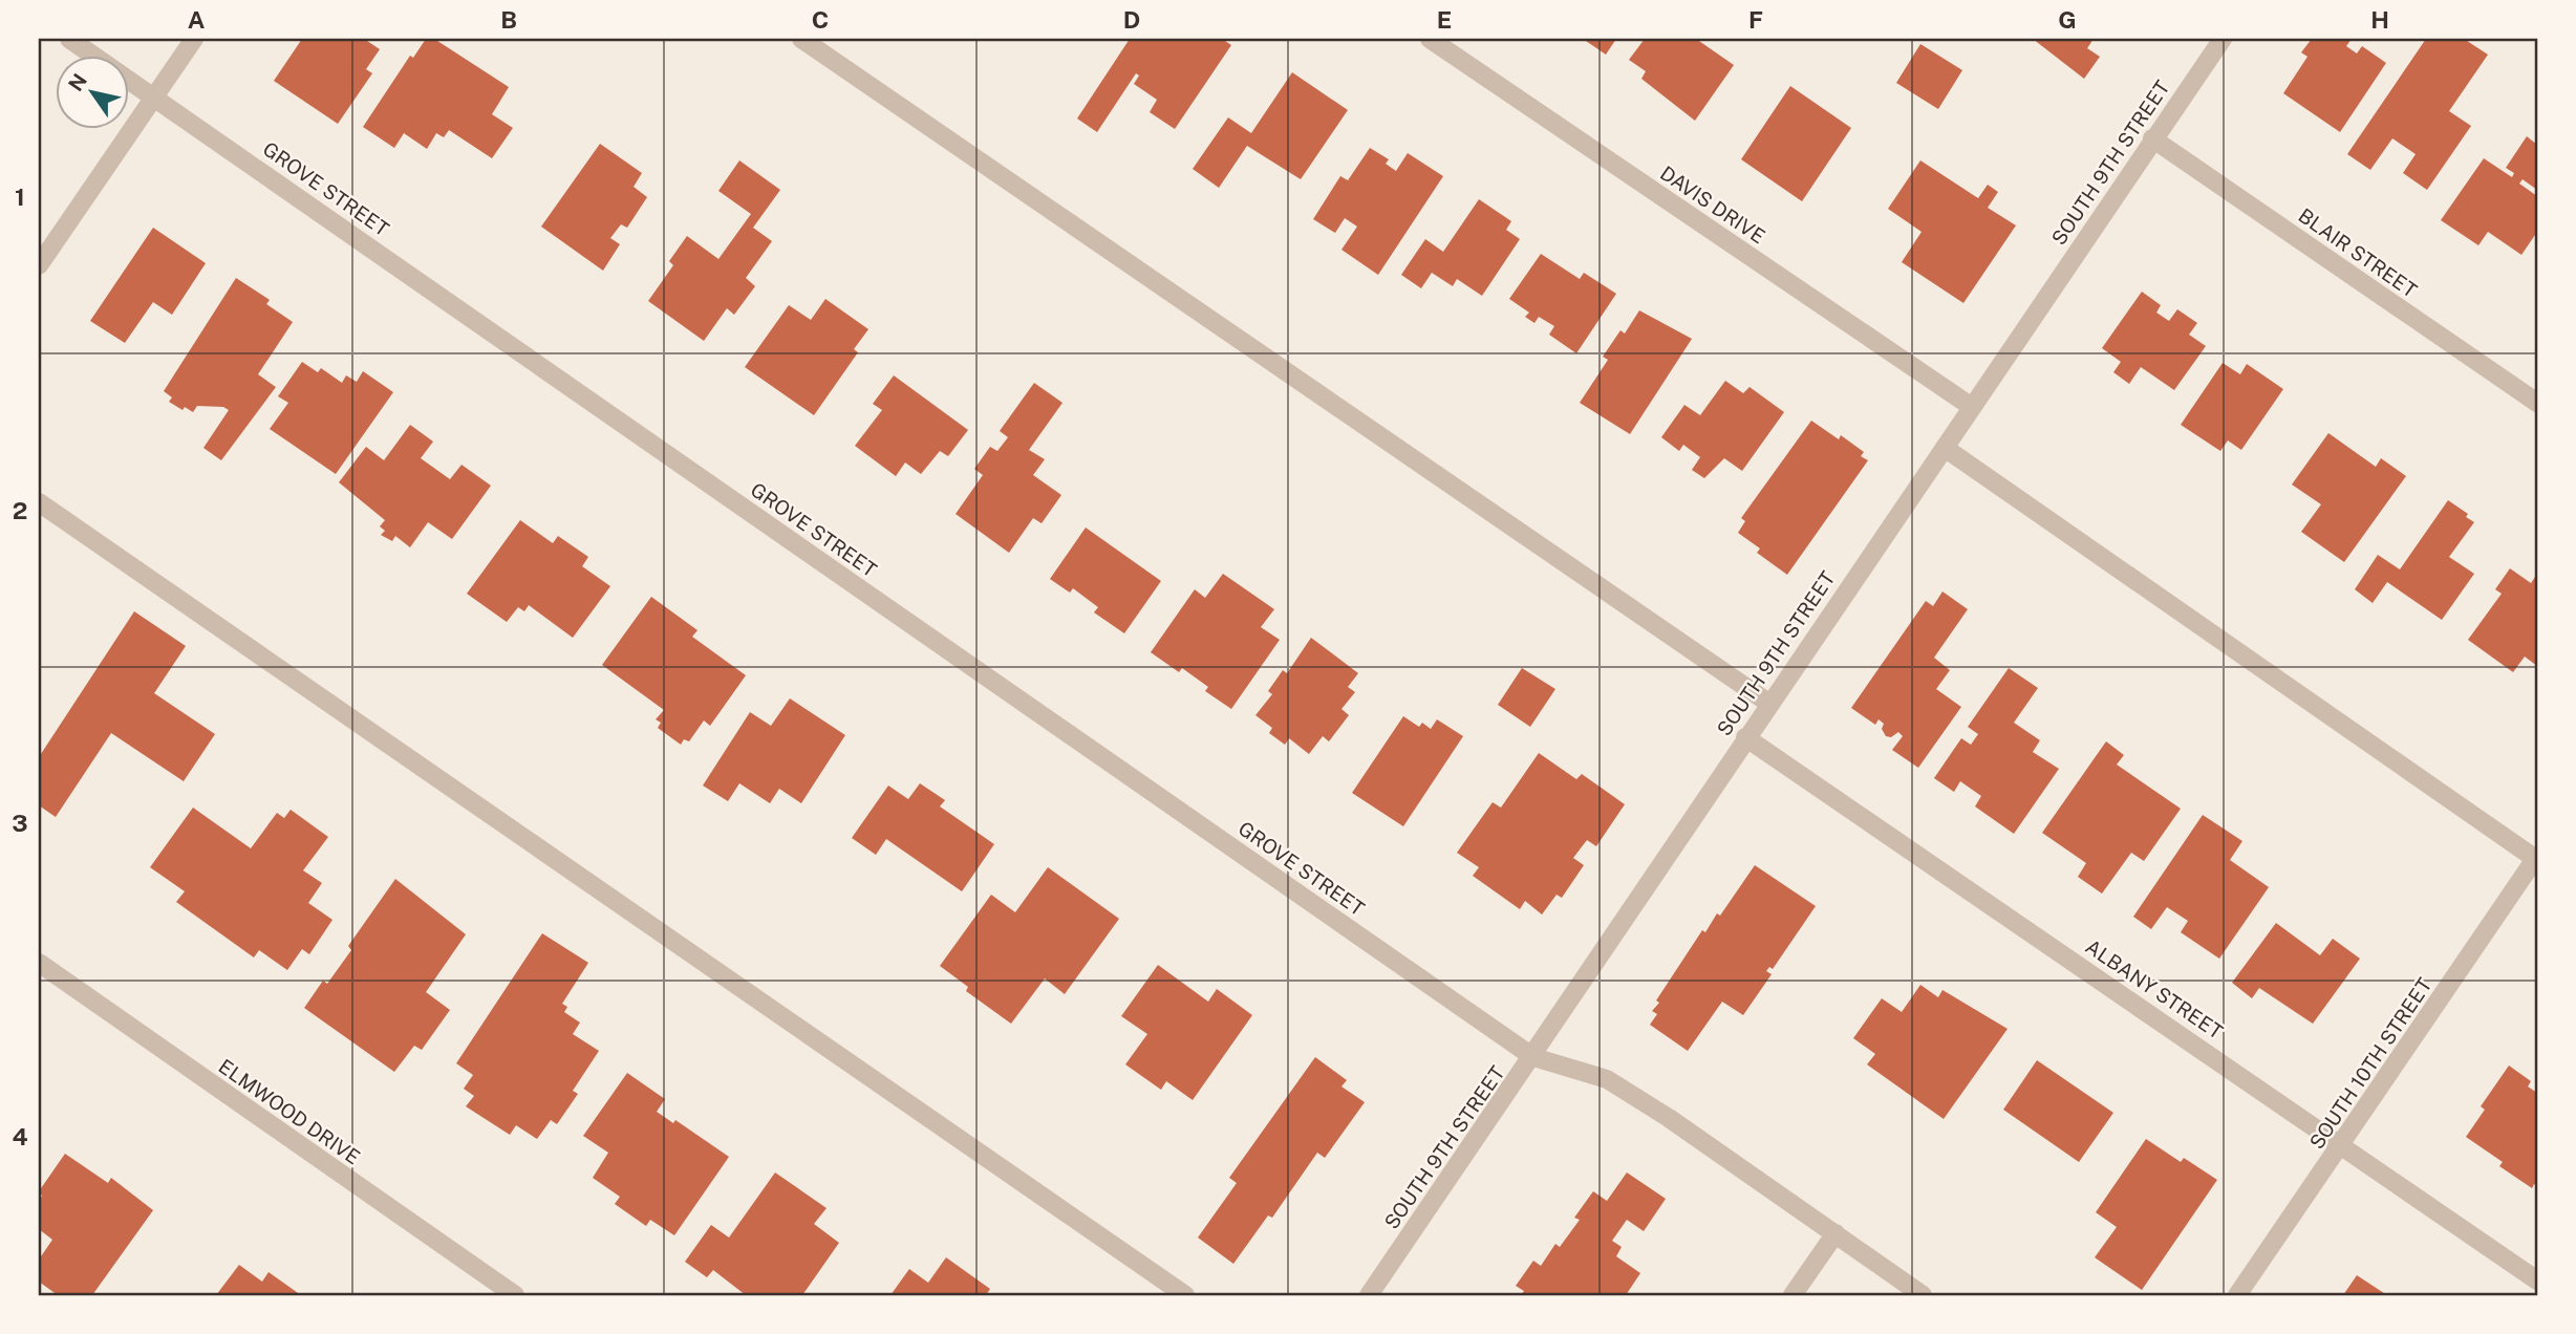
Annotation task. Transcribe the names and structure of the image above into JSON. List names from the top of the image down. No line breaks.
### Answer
{"streets":{"street":["SOUTH 9TH STREET","GROVE STREET","DAVIS DRIVE","BLAIR STREET","ALBANY STREET","SOUTH 10TH STREET","ELMWOOD DRIVE"]},"crossings":[["SOUTH 9TH STREET","GROVE STREET"],["SOUTH 9TH STREET","DAVIS DRIVE"],["SOUTH 9TH STREET","BLAIR STREET"],["SOUTH 9TH STREET","ALBANY STREET"],["ALBANY STREET","SOUTH 10TH STREET"]],"north":"top left","grid":{"columns":["A","B","C","D","E","F","G","H"],"rows":["1","2","3","4"]}}
